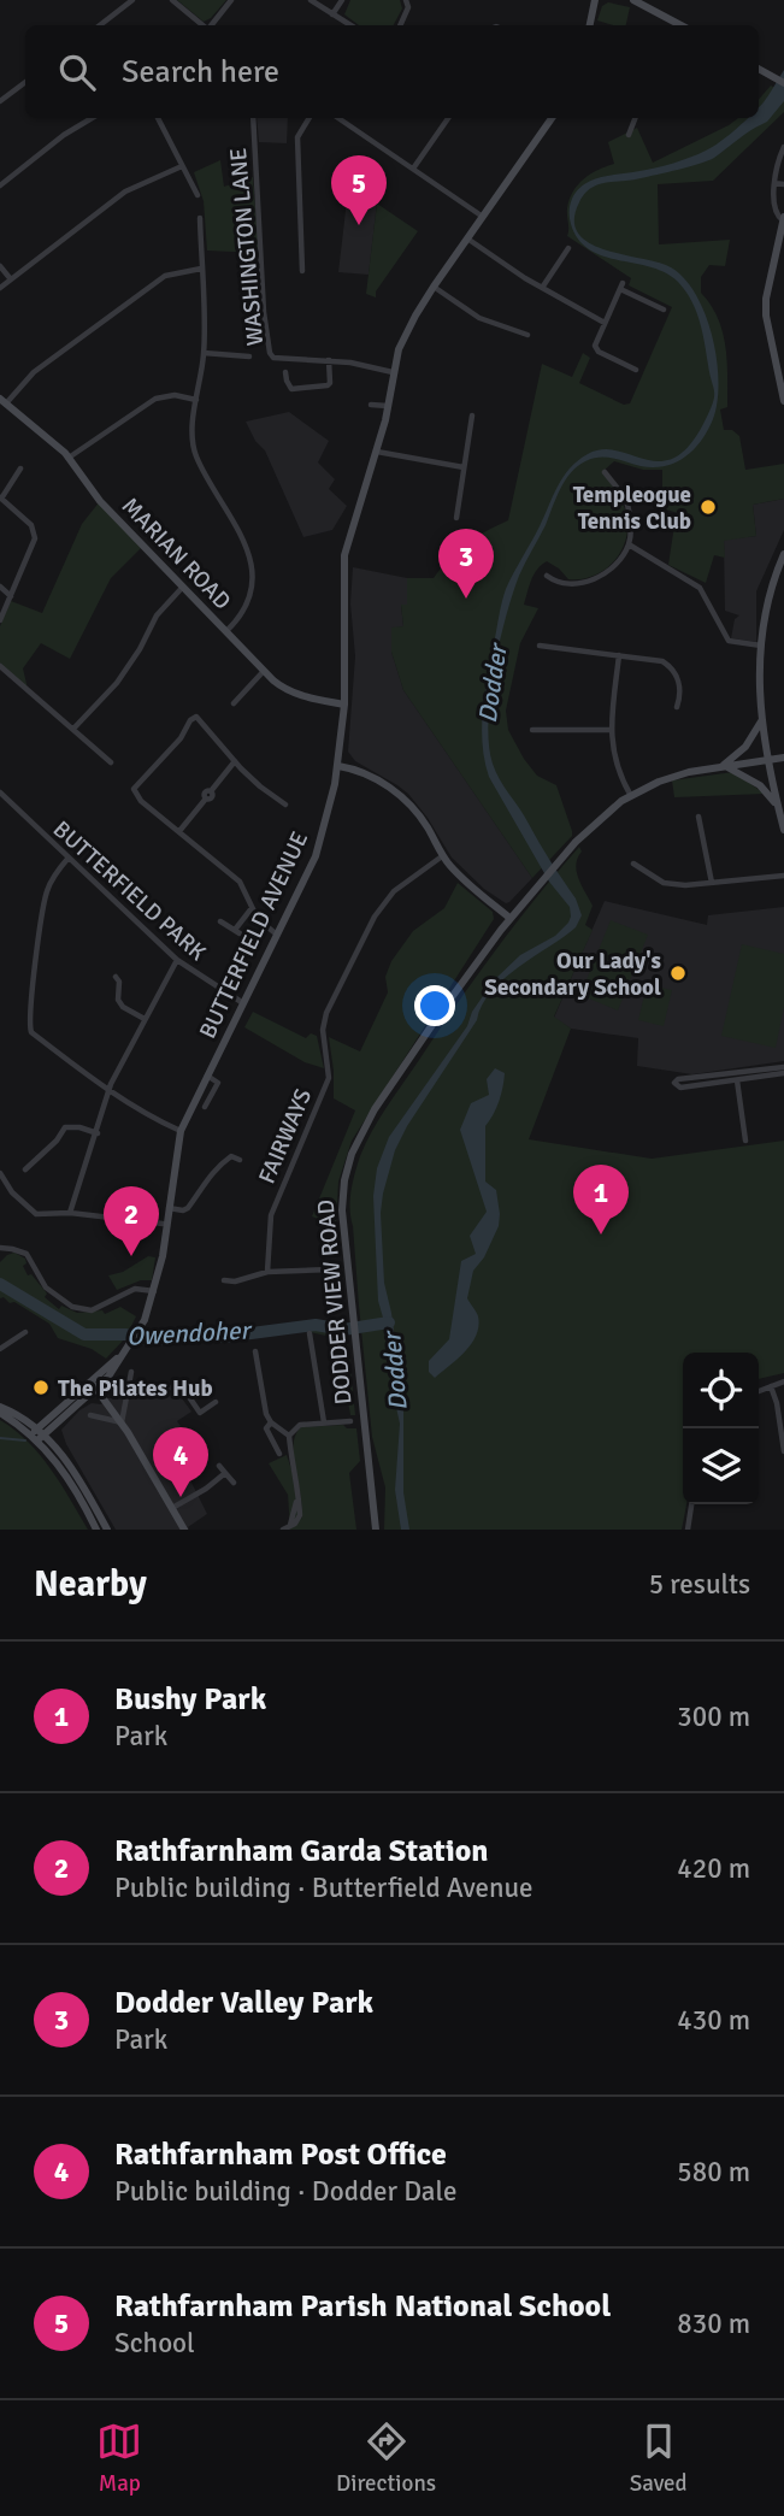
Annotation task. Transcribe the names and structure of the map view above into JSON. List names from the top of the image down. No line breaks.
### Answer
{"streets":{"main road":["MARIAN ROAD","BUTTERFIELD AVENUE","DODDER VIEW ROAD"],"street":["WASHINGTON LANE","BUTTERFIELD PARK","FAIRWAYS"]},"crossings":[["WASHINGTON LANE","BUTTERFIELD AVENUE"],["MARIAN ROAD","BUTTERFIELD AVENUE"],["BUTTERFIELD PARK","BUTTERFIELD AVENUE"]],"water":["Dodder","Owendoher"],"places":["Templeogue Tennis Club","Our Lady's Secondary School","The Pilates Hub"],"page":{"search":"Search here","pins":["5","3","1","2","4"],"heading":["Nearby","5 results"],"list":[{"mark":"1","name":"Bushy Park","note":"Park","value":"300 m"},{"mark":"2","name":"Rathfarnham Garda Station","note":"Public building · Butterfield Avenue","value":"420 m"},{"mark":"3","name":"Dodder Valley Park","note":"Park","value":"430 m"},{"mark":"4","name":"Rathfarnham Post Office","note":"Public building · Dodder Dale","value":"580 m"},{"mark":"5","name":"Rathfarnham Parish National School","note":"School","value":"830 m"}],"nav":["Map","Directions","Saved"]}}
